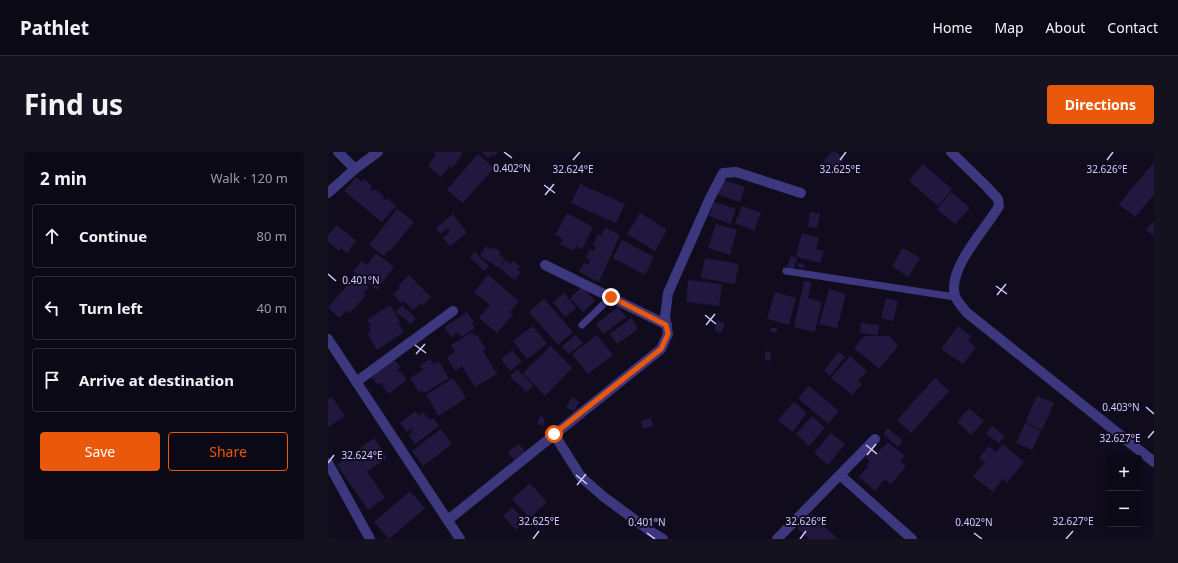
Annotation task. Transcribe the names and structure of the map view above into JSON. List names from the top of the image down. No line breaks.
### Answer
{"page":{"header":"Pathlet","nav":["Home","Map","About","Contact"],"title":"Find us","buttons":["Directions",["Save","Share"]],"heading":["2 min","Walk · 120 m"],"list":[["Continue","80 m"],["Turn left","40 m"],"Arrive at destination"],"map_buttons":["+","−"]},"coordinates":["0.402°N","32.626°E","32.624°E","32.625°E","0.401°N","0.403°N","32.627°E"]}
